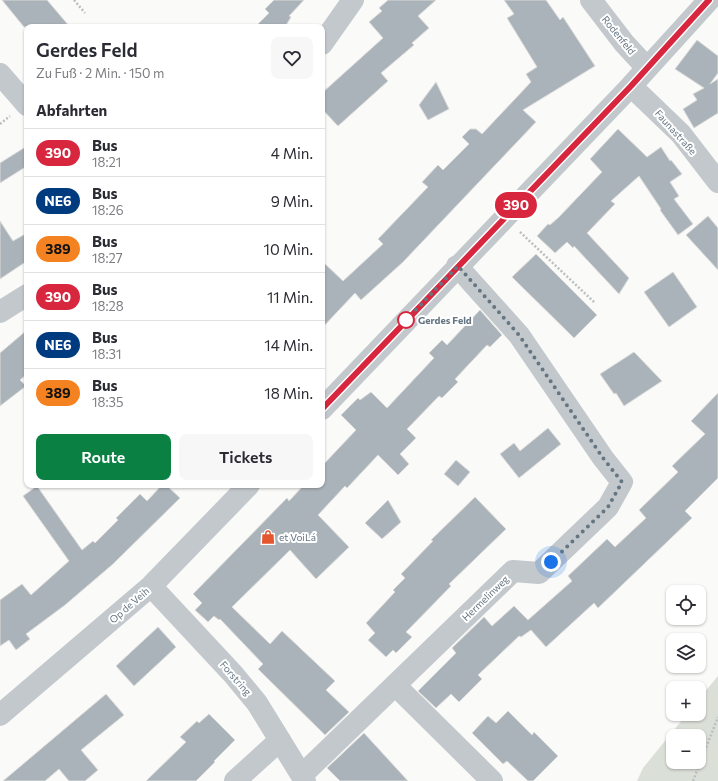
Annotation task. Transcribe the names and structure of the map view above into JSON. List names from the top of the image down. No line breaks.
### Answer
{"streets":{"street":["Rodenfeld","Faunastraße","Hermelinweg","Op de Veih","Forstring"]},"crossings":[["Hermelinweg","Forstring"],["Op de Veih","Forstring"]],"places":{"other":["Gerdes Feld"],"shop":["et VoiLá"]},"lines":["bus line 390"],"page":{"on_map":"390","heading":[["Gerdes Feld","Zu Fuß · 2 Min. · 150 m"],"Abfahrten"],"list":[{"mark":"390","name":"Bus","note":"18:21","value":"4 Min."},{"mark":"NE6","name":"Bus","note":"18:26","value":"9 Min."},{"mark":"389","name":"Bus","note":"18:27","value":"10 Min."},{"mark":"390","name":"Bus","note":"18:28","value":"11 Min."},{"mark":"NE6","name":"Bus","note":"18:31","value":"14 Min."},{"mark":"389","name":"Bus","note":"18:35","value":"18 Min."}],"buttons":["Route","Tickets"],"map_buttons":["+","−"]}}
